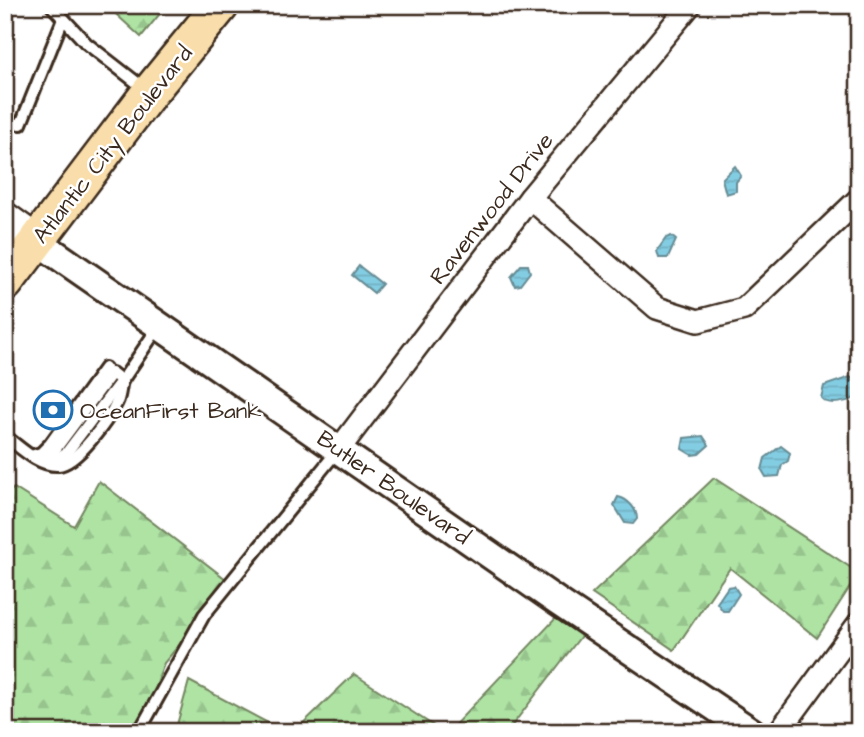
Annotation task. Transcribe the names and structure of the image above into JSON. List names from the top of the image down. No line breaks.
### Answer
{"streets":{"highway":["Atlantic City Boulevard"],"street":["Ravenwood Drive","Butler Boulevard"]},"crossings":[["Atlantic City Boulevard","Butler Boulevard"],["Ravenwood Drive","Butler Boulevard"]],"places":{"bank":["OceanFirst Bank"]}}
